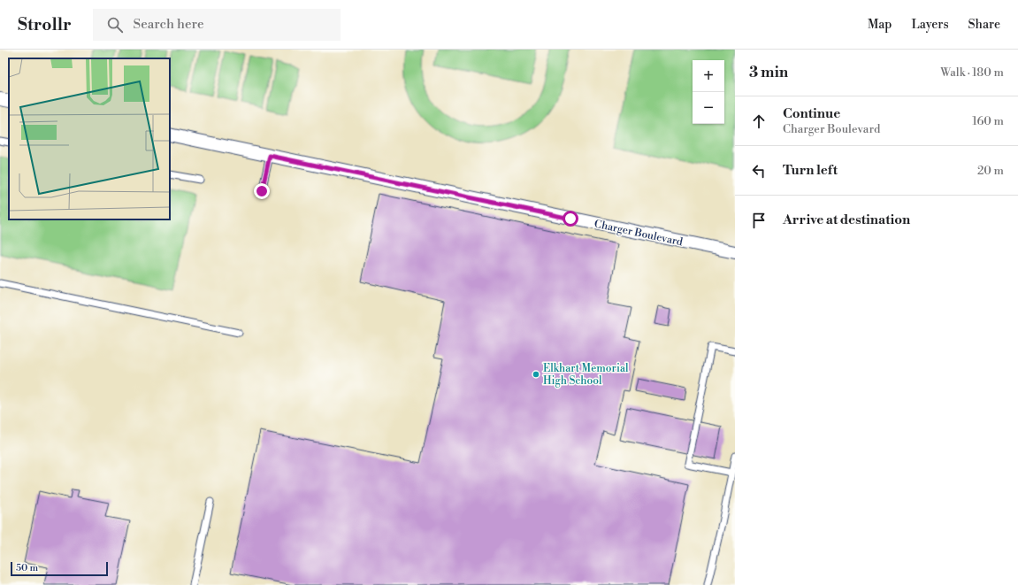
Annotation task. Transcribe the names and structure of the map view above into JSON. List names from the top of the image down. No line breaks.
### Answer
{"streets":{"street":["Charger Boulevard"]},"places":["Elkhart Memorial High School"],"scale_bar":"50 m","page":{"header":"Strollr","search":"Search here","nav":["Map","Layers","Share"],"heading":["3 min","Walk · 180 m"],"map_buttons":["+","−"],"list":[["Continue","Charger Boulevard","160 m"],["Turn left","20 m"],"Arrive at destination"],"scale":"50 m"}}
